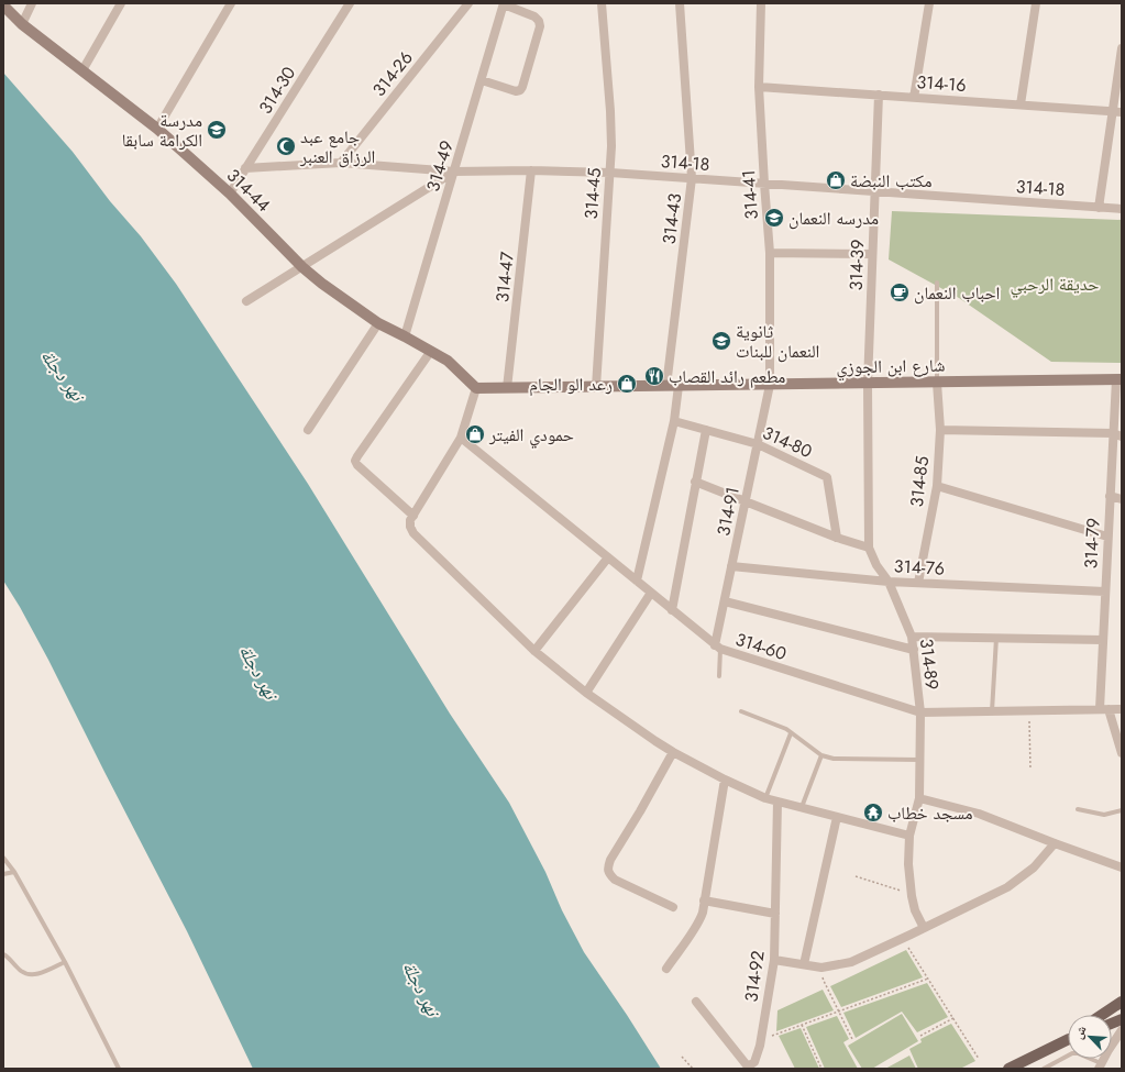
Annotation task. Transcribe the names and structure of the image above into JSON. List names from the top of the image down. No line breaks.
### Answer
{"streets":{"street":["314-26","314-16","314-30","314-18","314-49","314-44","314-45","314-41","314-43","314-39","314-47","شارع ابن الجوزي","314-80","314-85","314-91","314-79","314-76","314-60","314-89","314-92"]},"crossings":[["314-26","314-18"],["314-16","314-41"],["314-16","314-39"],["314-30","314-18"],["314-30","314-44"],["314-18","314-49"],["314-18","314-45"],["314-18","314-41"],["314-18","314-43"],["314-18","314-39"],["314-18","314-47"],["314-49","314-44"],["314-44","شارع ابن الجوزي"],["314-45","شارع ابن الجوزي"],["314-41","شارع ابن الجوزي"],["314-41","314-91"],["314-43","شارع ابن الجوزي"],["314-39","شارع ابن الجوزي"],["314-39","314-89"],["314-47","شارع ابن الجوزي"],["شارع ابن الجوزي","314-85"],["شارع ابن الجوزي","314-91"],["شارع ابن الجوزي","314-79"],["شارع ابن الجوزي","314-89"],["314-80","314-91"],["314-85","314-76"],["314-91","314-76"],["314-91","314-60"],["314-79","314-76"],["314-79","314-60"],["314-76","314-89"],["314-60","314-89"]],"water":["نهر دجلة"],"parks":["حديقة الرحبي"],"places":{"school or university":["مدرسة الكرامة سابقا","مدرسه النعمان","ثانوية النعمان للبنات"],"mosque":["جامع عبد الرزاق العنبر"],"shop":["مكتب النبضة","رعد الو الجام","حمودي الفيتر"],"cafe":["احباب النعمان"],"restaurant":["مطعم رائد القصاب"],"temple":["مسجد خطاب"]},"north":"top left"}
